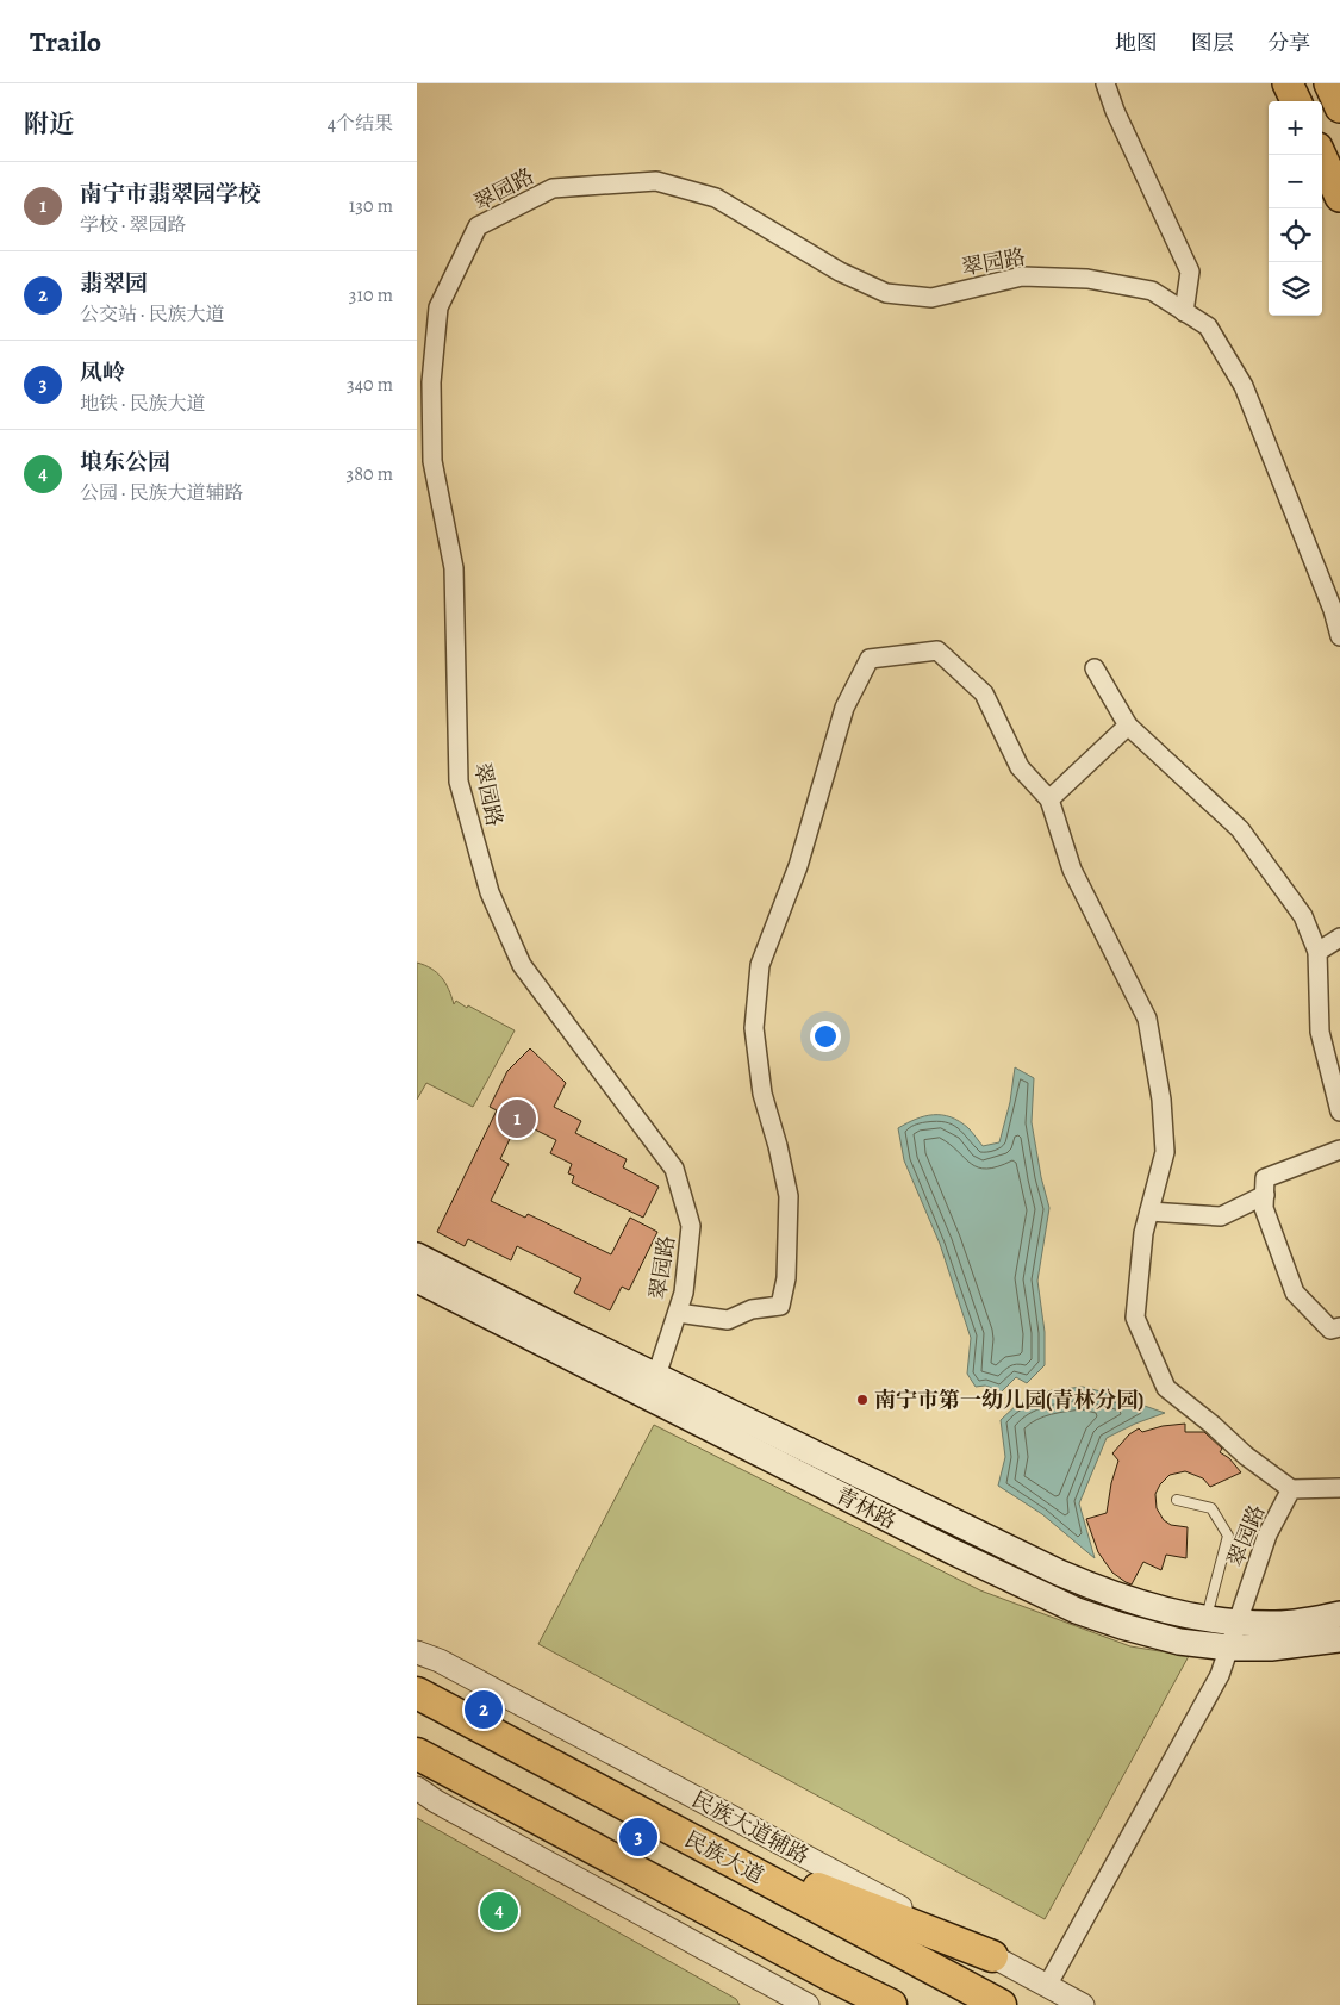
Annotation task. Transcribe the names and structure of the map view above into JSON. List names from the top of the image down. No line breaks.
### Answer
{"streets":{"highway":["民族大道"],"main road":["青林路"],"street":["翠园路","民族大道辅路"]},"crossings":[["翠园路","青林路"],["翠园路","民族大道辅路"]],"places":["南宁市第一幼儿园(青林分园)"],"page":{"header":"Trailo","nav":["地图","图层","分享"],"heading":["附近","4个结果"],"map_buttons":["+","−"],"list":[{"mark":"1","name":"南宁市翡翠园学校","note":"学校 · 翠园路","value":"130 m"},{"mark":"2","name":"翡翠园","note":"公交站 · 民族大道","value":"310 m"},{"mark":"3","name":"凤岭","note":"地铁 · 民族大道","value":"340 m"},{"mark":"4","name":"埌东公园","note":"公园 · 民族大道辅路","value":"380 m"}],"pins":["1","2","3","4"]}}
